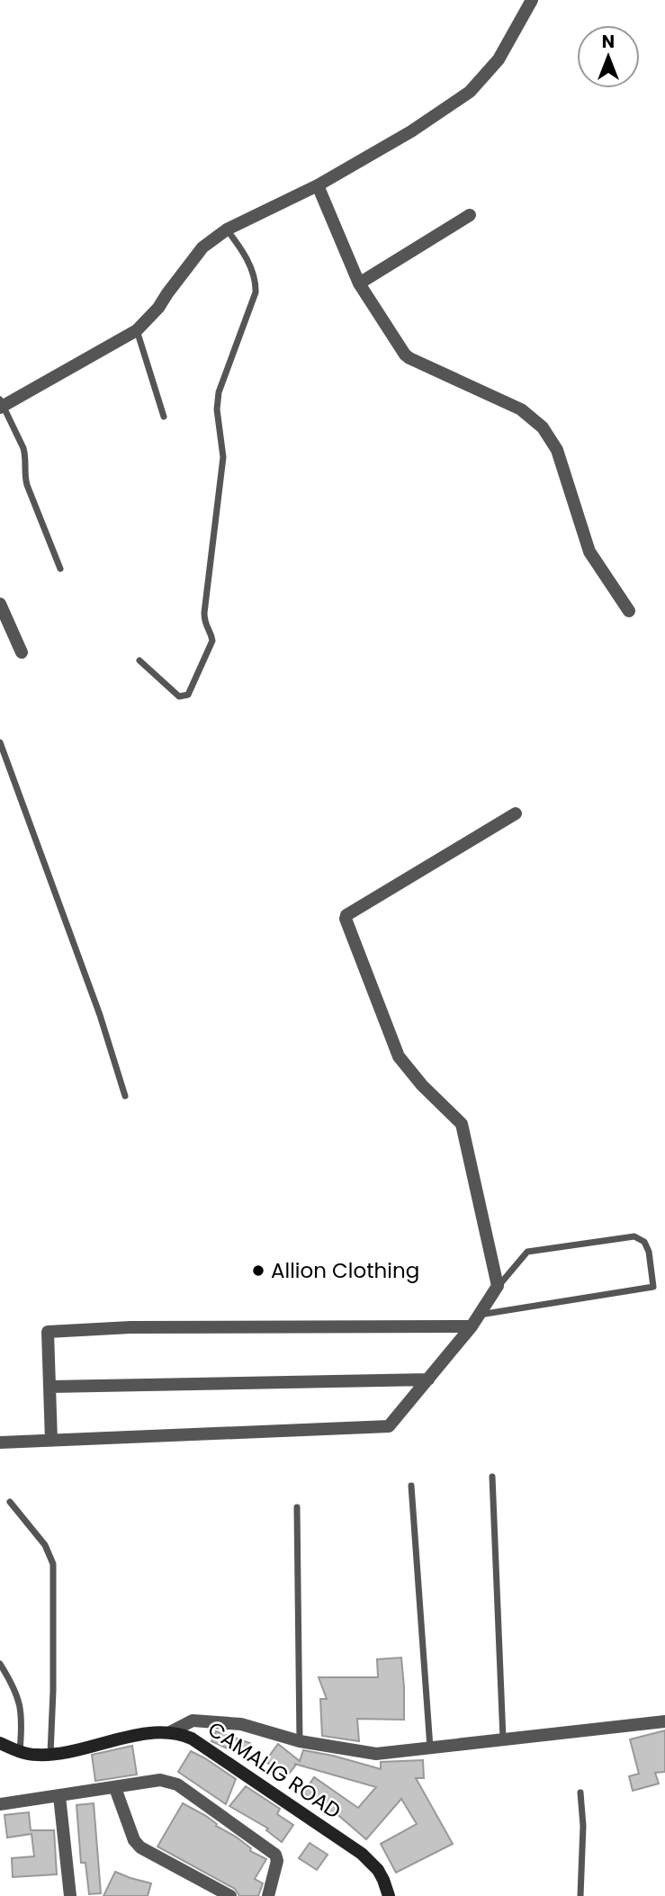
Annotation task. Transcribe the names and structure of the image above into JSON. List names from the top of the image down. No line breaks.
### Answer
{"streets":{"main road":["CAMALIG ROAD"]},"places":["Allion Clothing"],"north":"top"}
